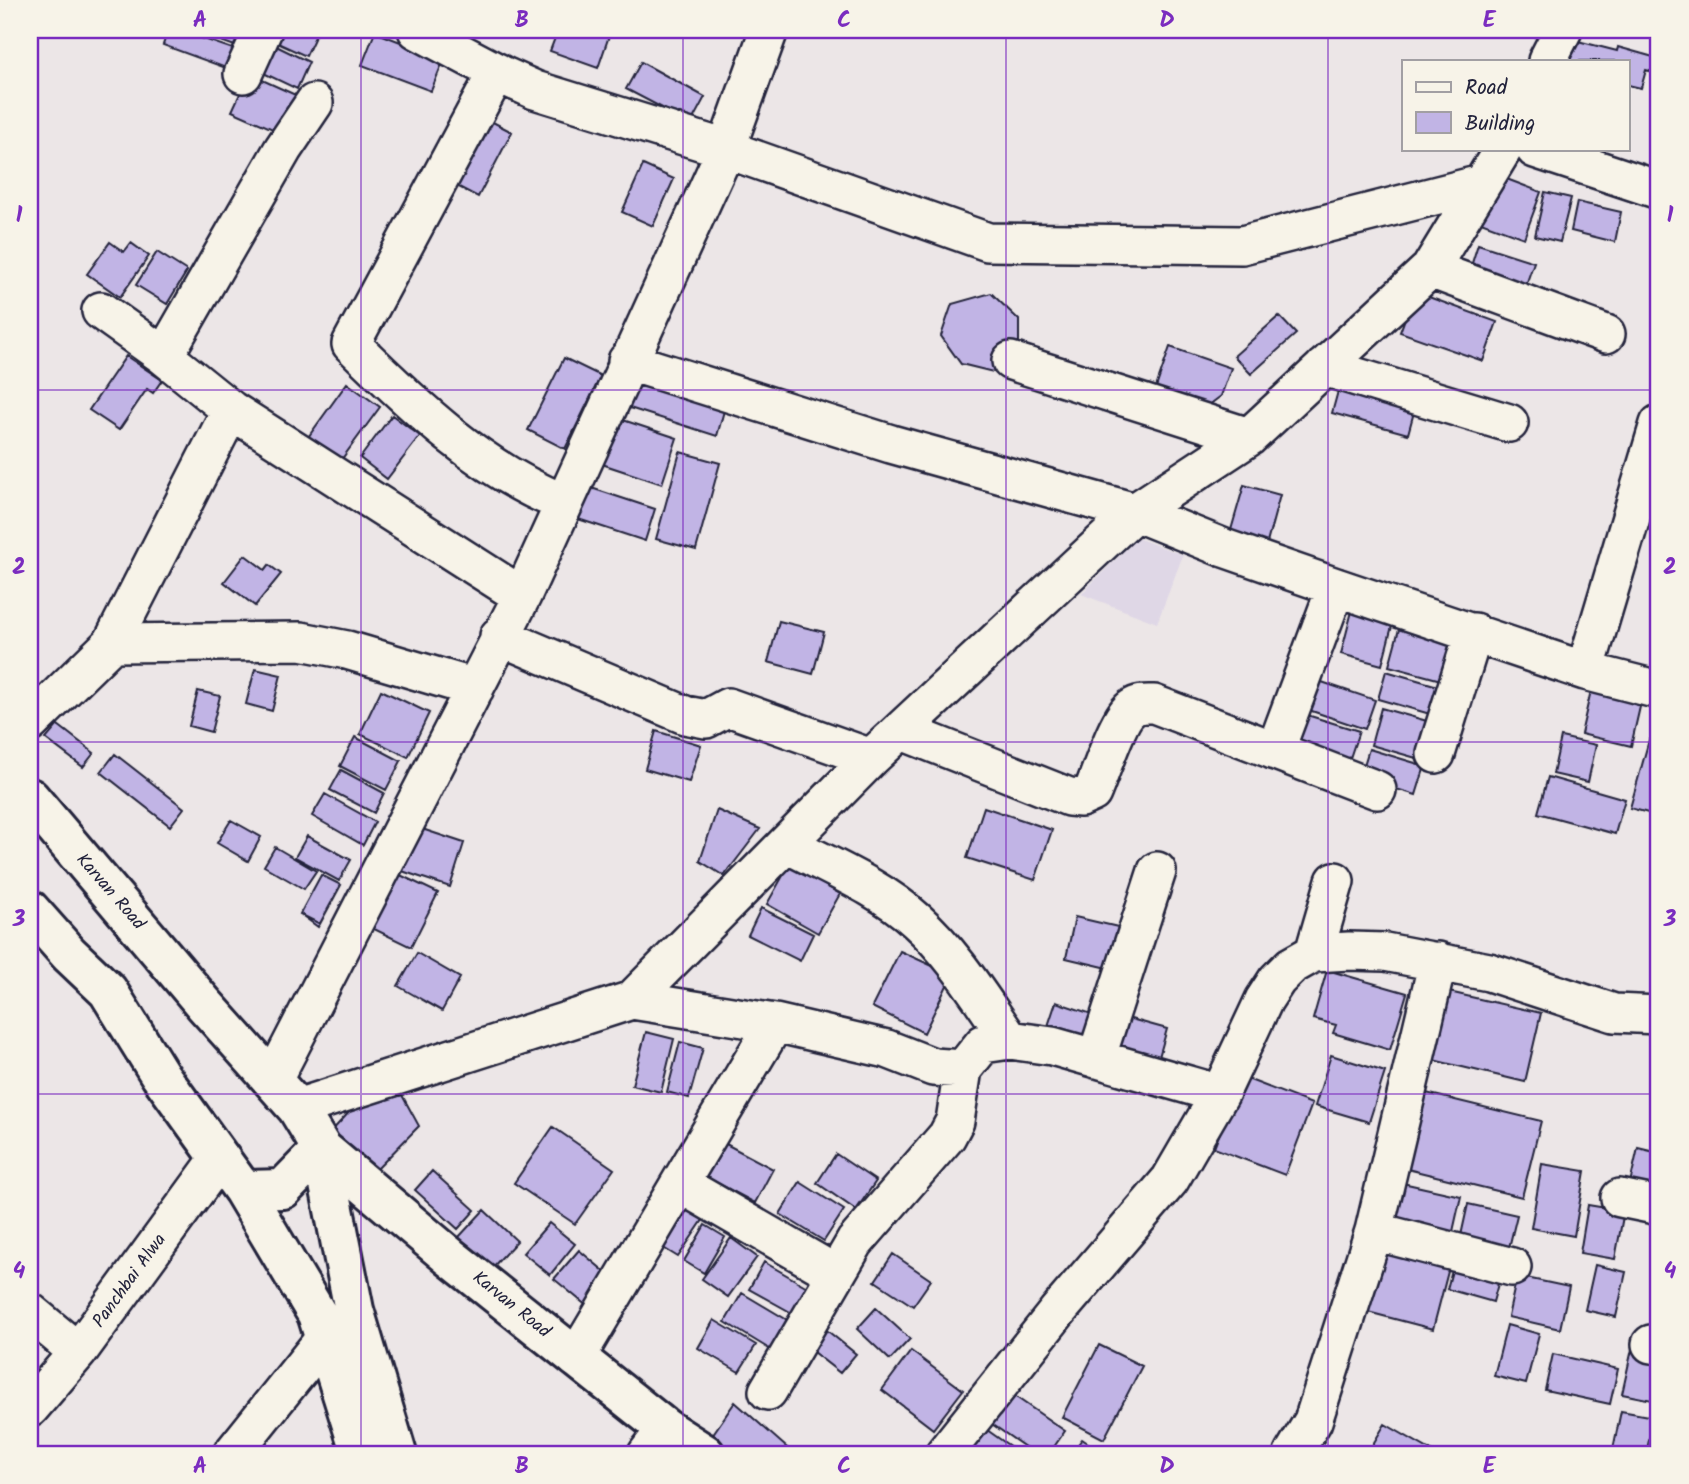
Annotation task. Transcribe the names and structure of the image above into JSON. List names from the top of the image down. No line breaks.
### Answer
{"streets":{"street":["Karvan Road","Panchbai Alwa"]},"legend":["Road","Building"],"grid":{"columns":["A","B","C","D","E"],"rows":["1","2","3","4"]}}
